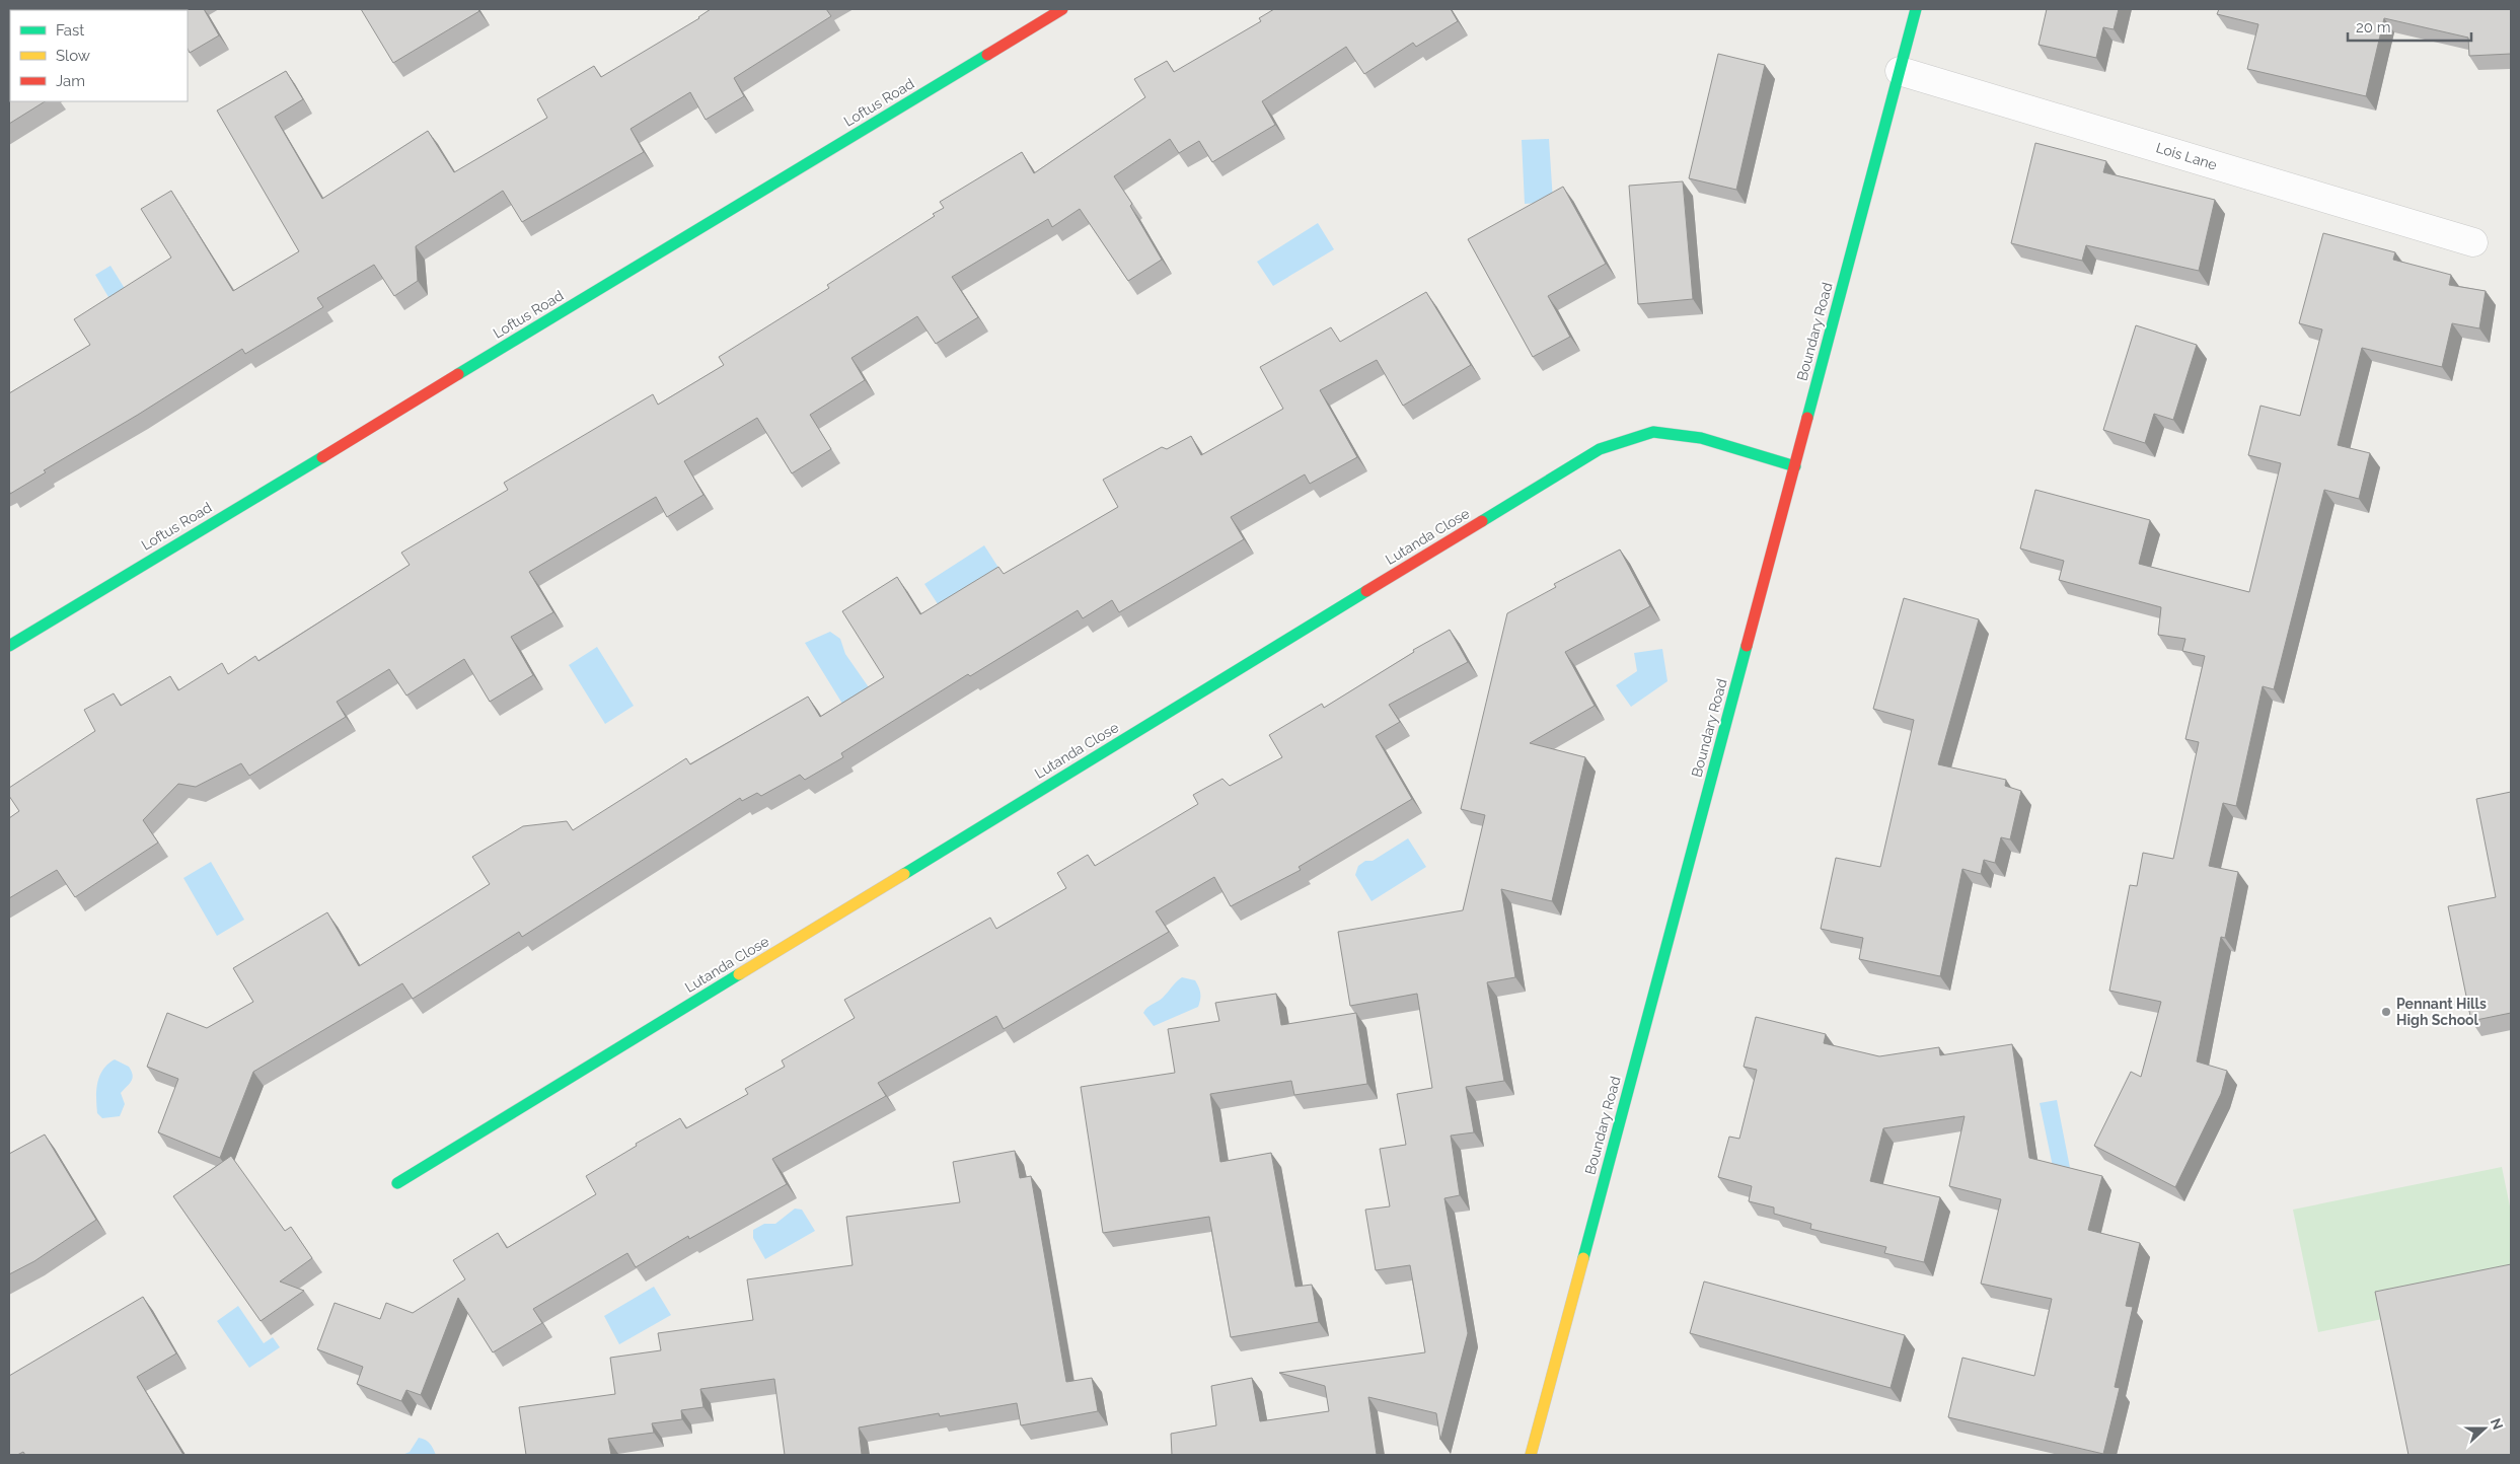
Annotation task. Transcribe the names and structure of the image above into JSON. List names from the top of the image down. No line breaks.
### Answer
{"streets":{"street":["Loftus Road","Lois Lane","Boundary Road","Lutanda Close"]},"crossings":[["Lois Lane","Boundary Road"],["Boundary Road","Lutanda Close"]],"places":["Pennant Hills High School"],"legend":["Fast","Slow","Jam"],"scale_bar":"20 m","north":"right"}
